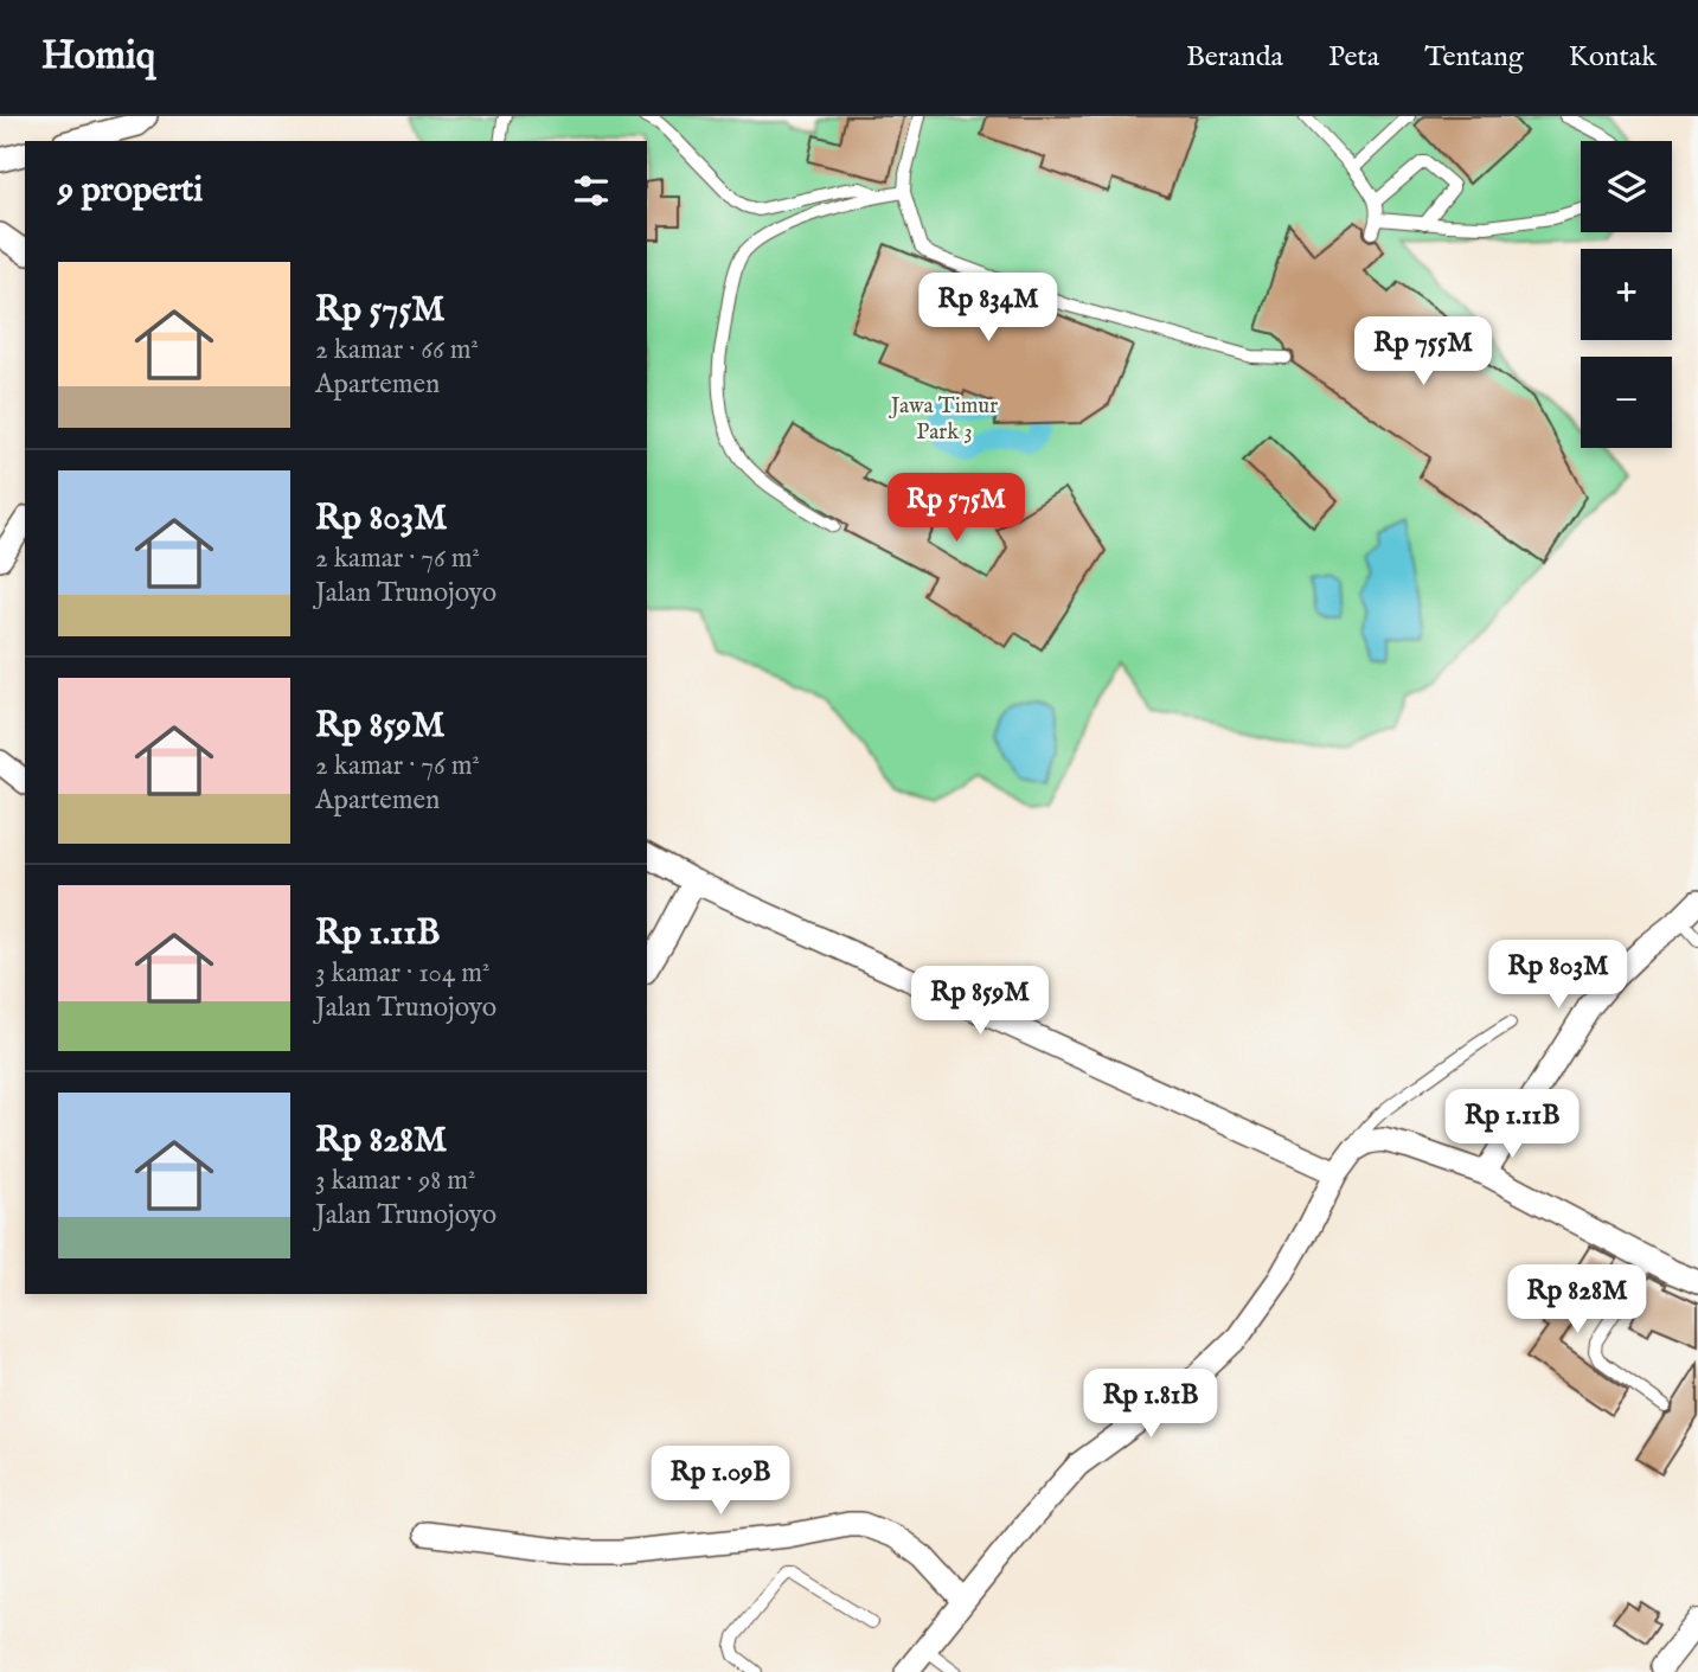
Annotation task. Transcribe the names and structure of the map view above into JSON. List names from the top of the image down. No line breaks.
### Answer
{"parks":["Jawa Timur Park 3"],"page":{"header":"Homiq","nav":["Beranda","Peta","Tentang","Kontak"],"map_buttons":["+","−"],"heading":"9 properti","list":[{"name":"Rp 575M","note":"2 kamar · 66 m² · Apartemen"},{"name":"Rp 803M","note":"2 kamar · 76 m² · Jalan Trunojoyo"},{"name":"Rp 859M","note":"2 kamar · 76 m² · Apartemen"},{"name":"Rp 1.11B","note":"3 kamar · 104 m² · Jalan Trunojoyo"},{"name":"Rp 828M","note":"3 kamar · 98 m² · Jalan Trunojoyo"}],"price":["Rp 834M","Rp 755M","Rp 575M","Rp 803M","Rp 859M","Rp 1.11B","Rp 828M","Rp 1.81B","Rp 1.09B"]}}
